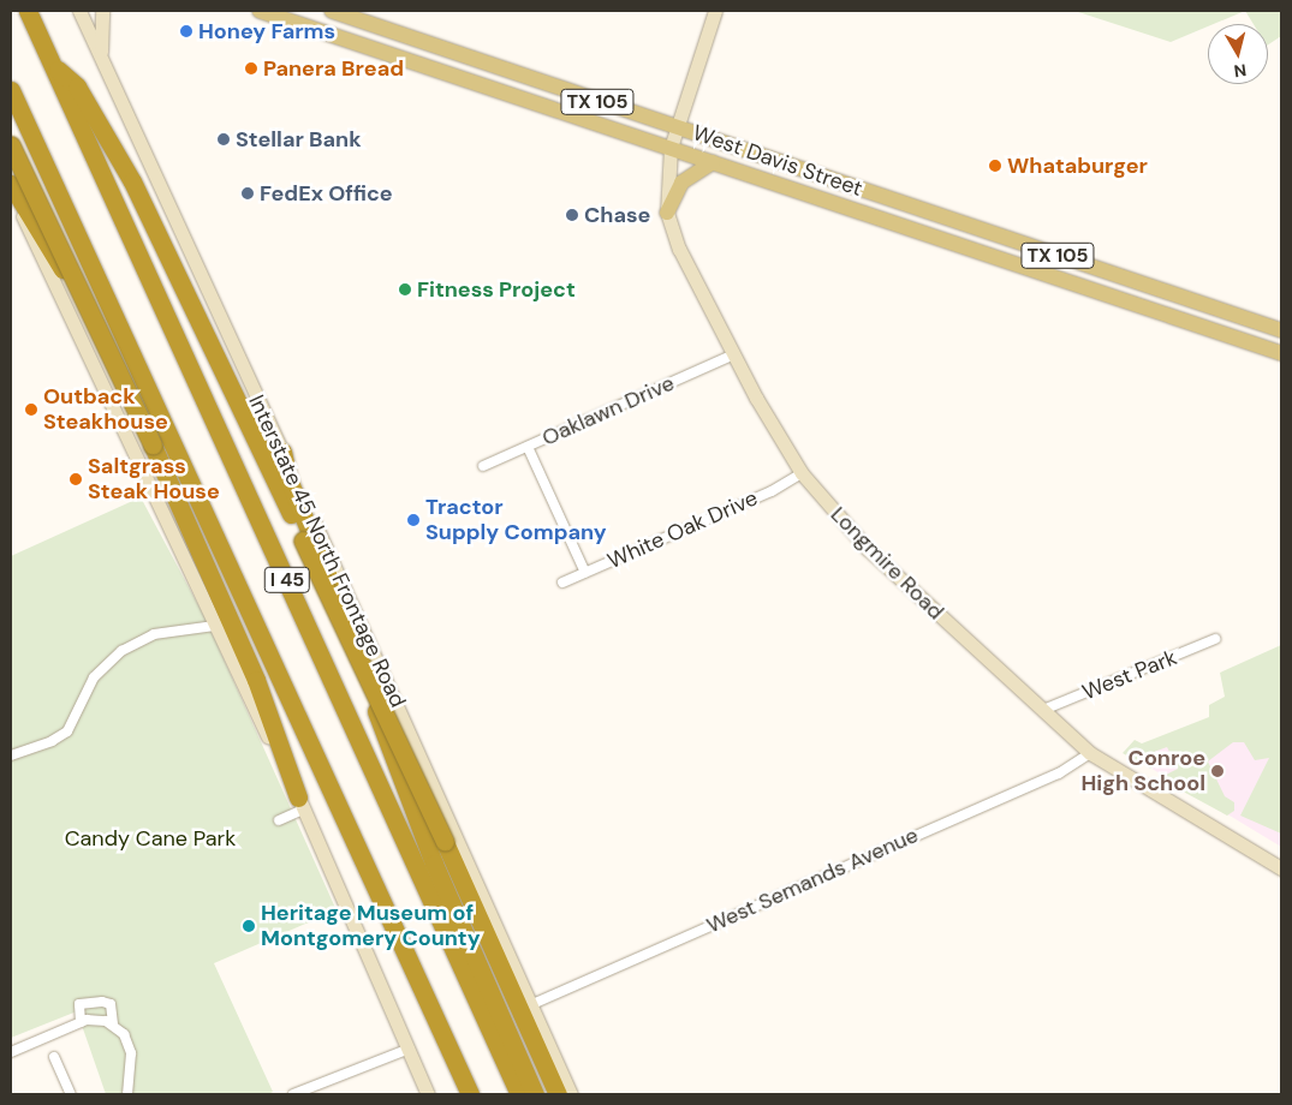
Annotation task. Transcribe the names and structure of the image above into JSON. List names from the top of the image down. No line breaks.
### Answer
{"streets":{"highway":["I 45"],"main road":["TX 105","West Davis Street","Interstate 45 North Frontage Road","Longmire Road"],"street":["Oaklawn Drive","White Oak Drive","West Park","West Semands Avenue"]},"crossings":[["West Davis Street","Longmire Road"],["Oaklawn Drive","Longmire Road"],["White Oak Drive","Longmire Road"],["Interstate 45 North Frontage Road","West Semands Avenue"],["Longmire Road","West Park"],["Longmire Road","West Semands Avenue"]],"parks":["Candy Cane Park"],"places":["Honey Farms","Panera Bread","Stellar Bank","Whataburger","FedEx Office","Chase","Fitness Project","Outback Steakhouse","Saltgrass Steak House","Tractor Supply Company","Conroe High School","Heritage Museum of Montgomery County"],"north":"bottom"}
